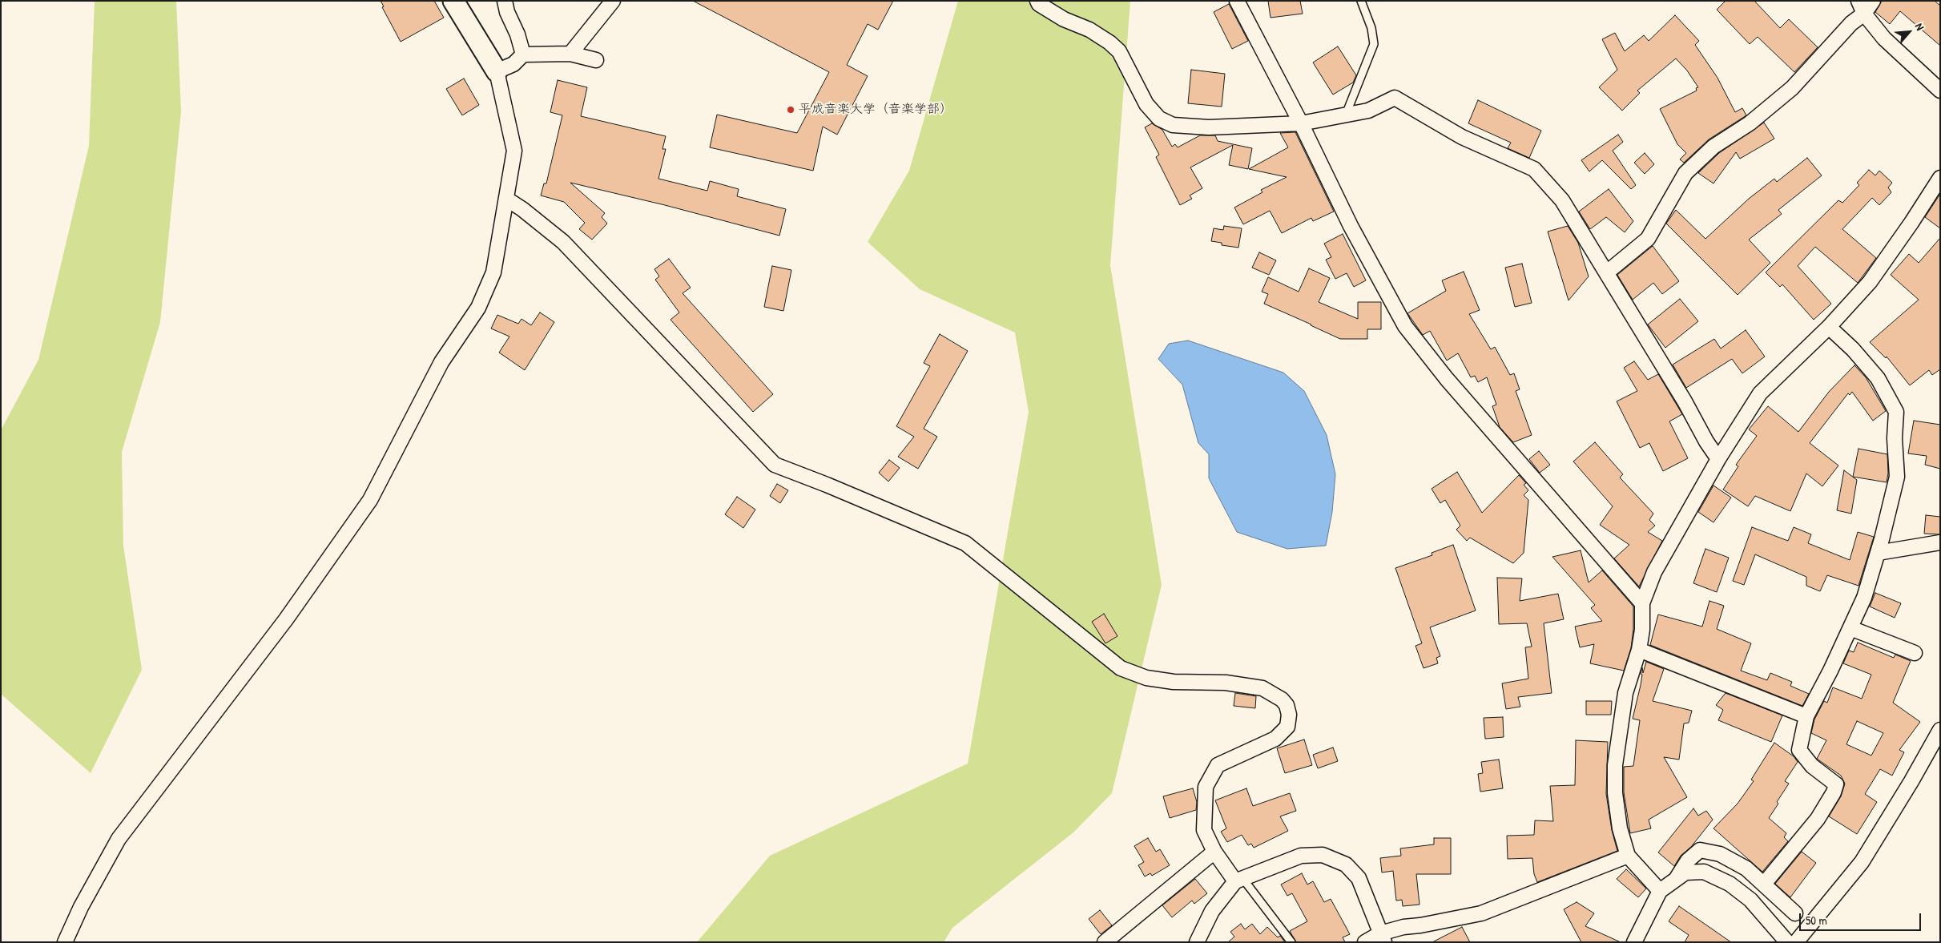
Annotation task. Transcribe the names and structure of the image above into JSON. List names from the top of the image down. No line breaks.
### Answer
{"places":["平成音楽大学（音楽学部）"],"scale_bar":"50 m","north":"top right"}
